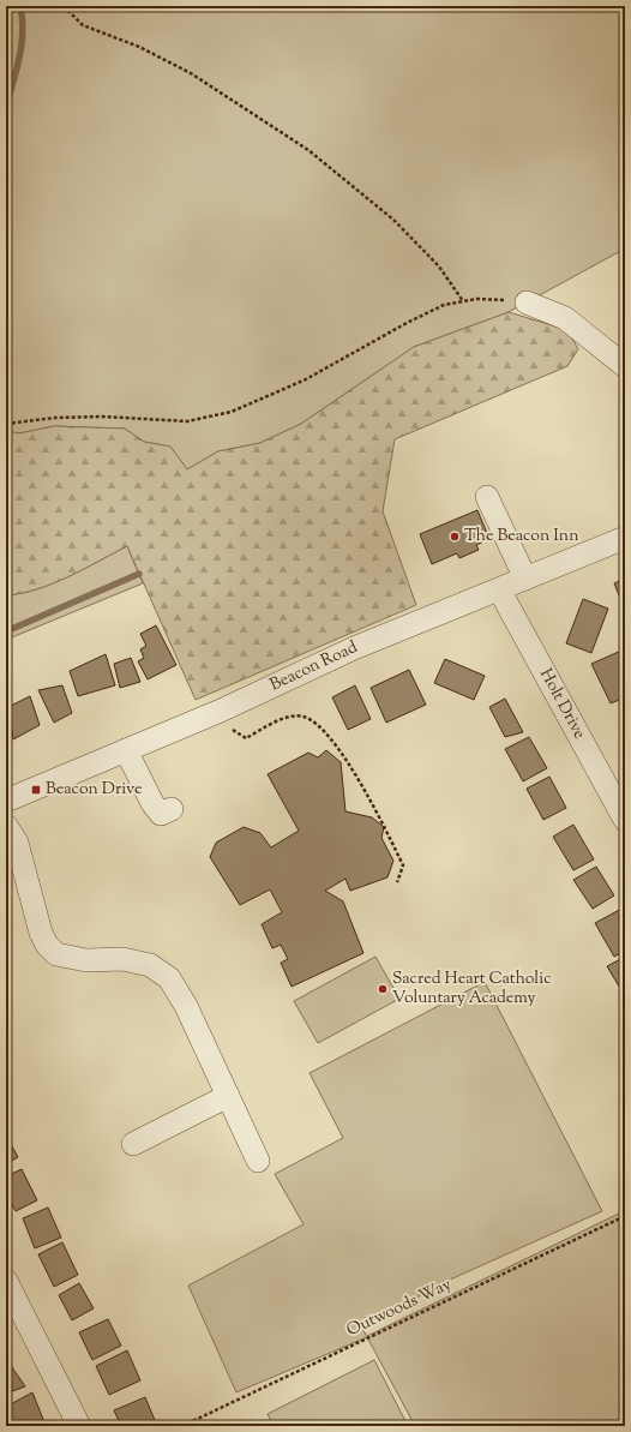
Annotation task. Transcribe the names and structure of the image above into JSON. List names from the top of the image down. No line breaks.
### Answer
{"streets":{"street":["Beacon Road","Holt Drive"],"path":["Outwoods Way"]},"crossings":[["Beacon Road","Holt Drive"]],"places":{"other":["The Beacon Inn","Sacred Heart Catholic Voluntary Academy"],"transit":["Beacon Drive"]}}
